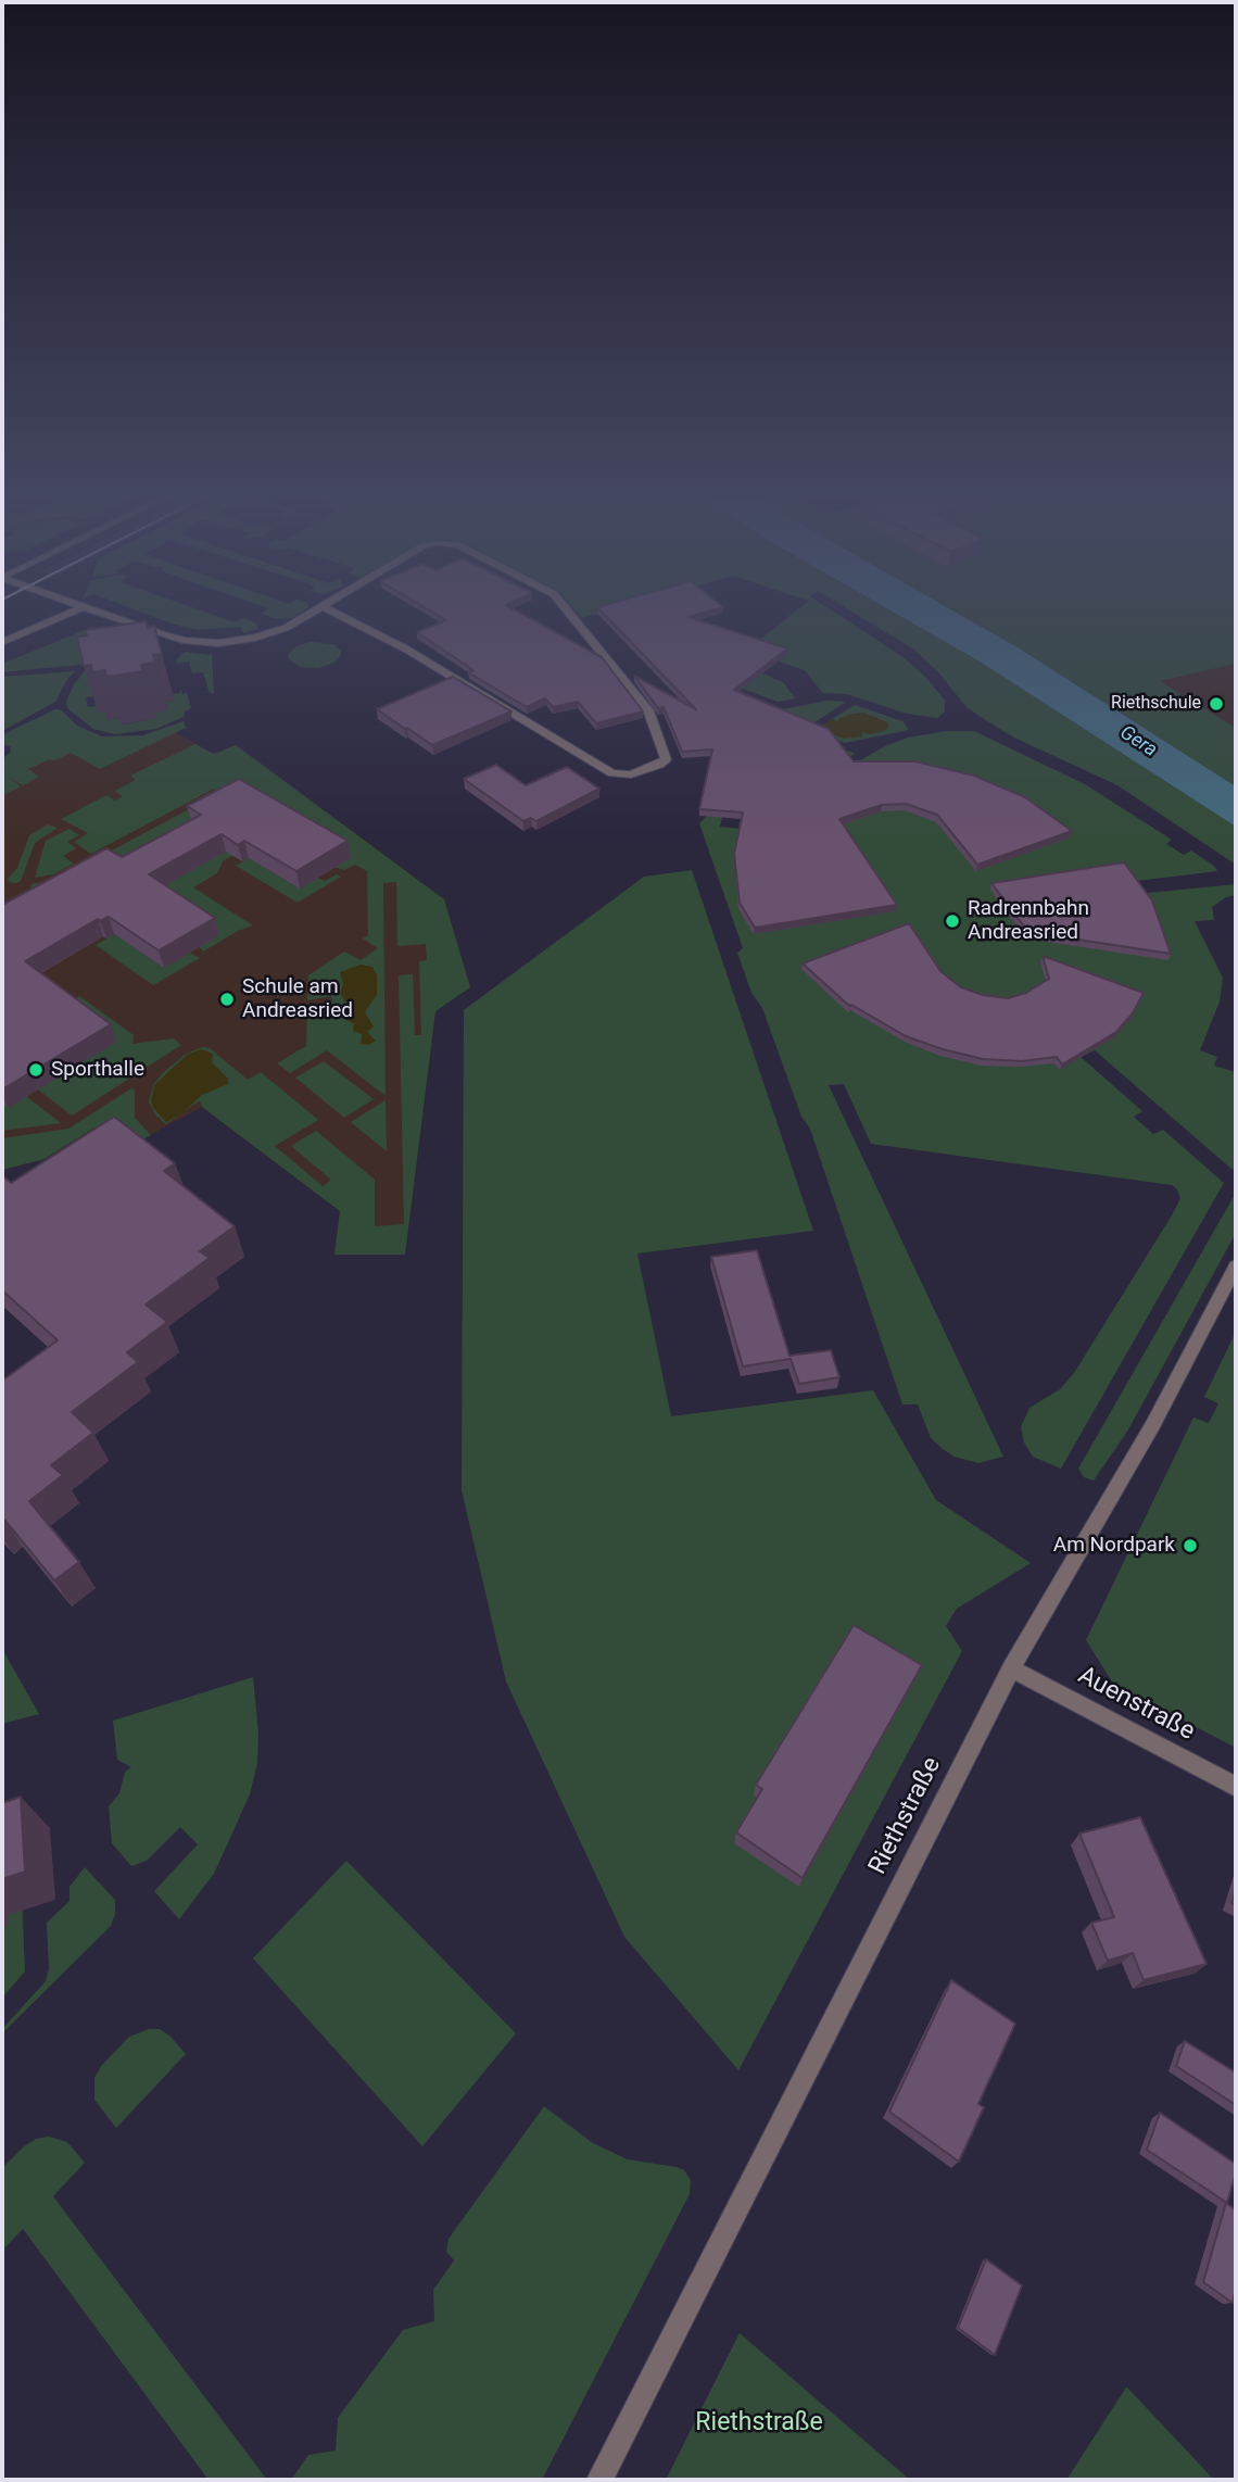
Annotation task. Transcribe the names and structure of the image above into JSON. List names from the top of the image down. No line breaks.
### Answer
{"streets":{"street":["Auenstraße","Riethstraße"]},"crossings":[["Auenstraße","Riethstraße"]],"water":["Gera"],"parks":["Riethstraße"],"places":["Riethschule","Radrennbahn Andreasried","Schule am Andreasried","Sporthalle","Am Nordpark"]}
